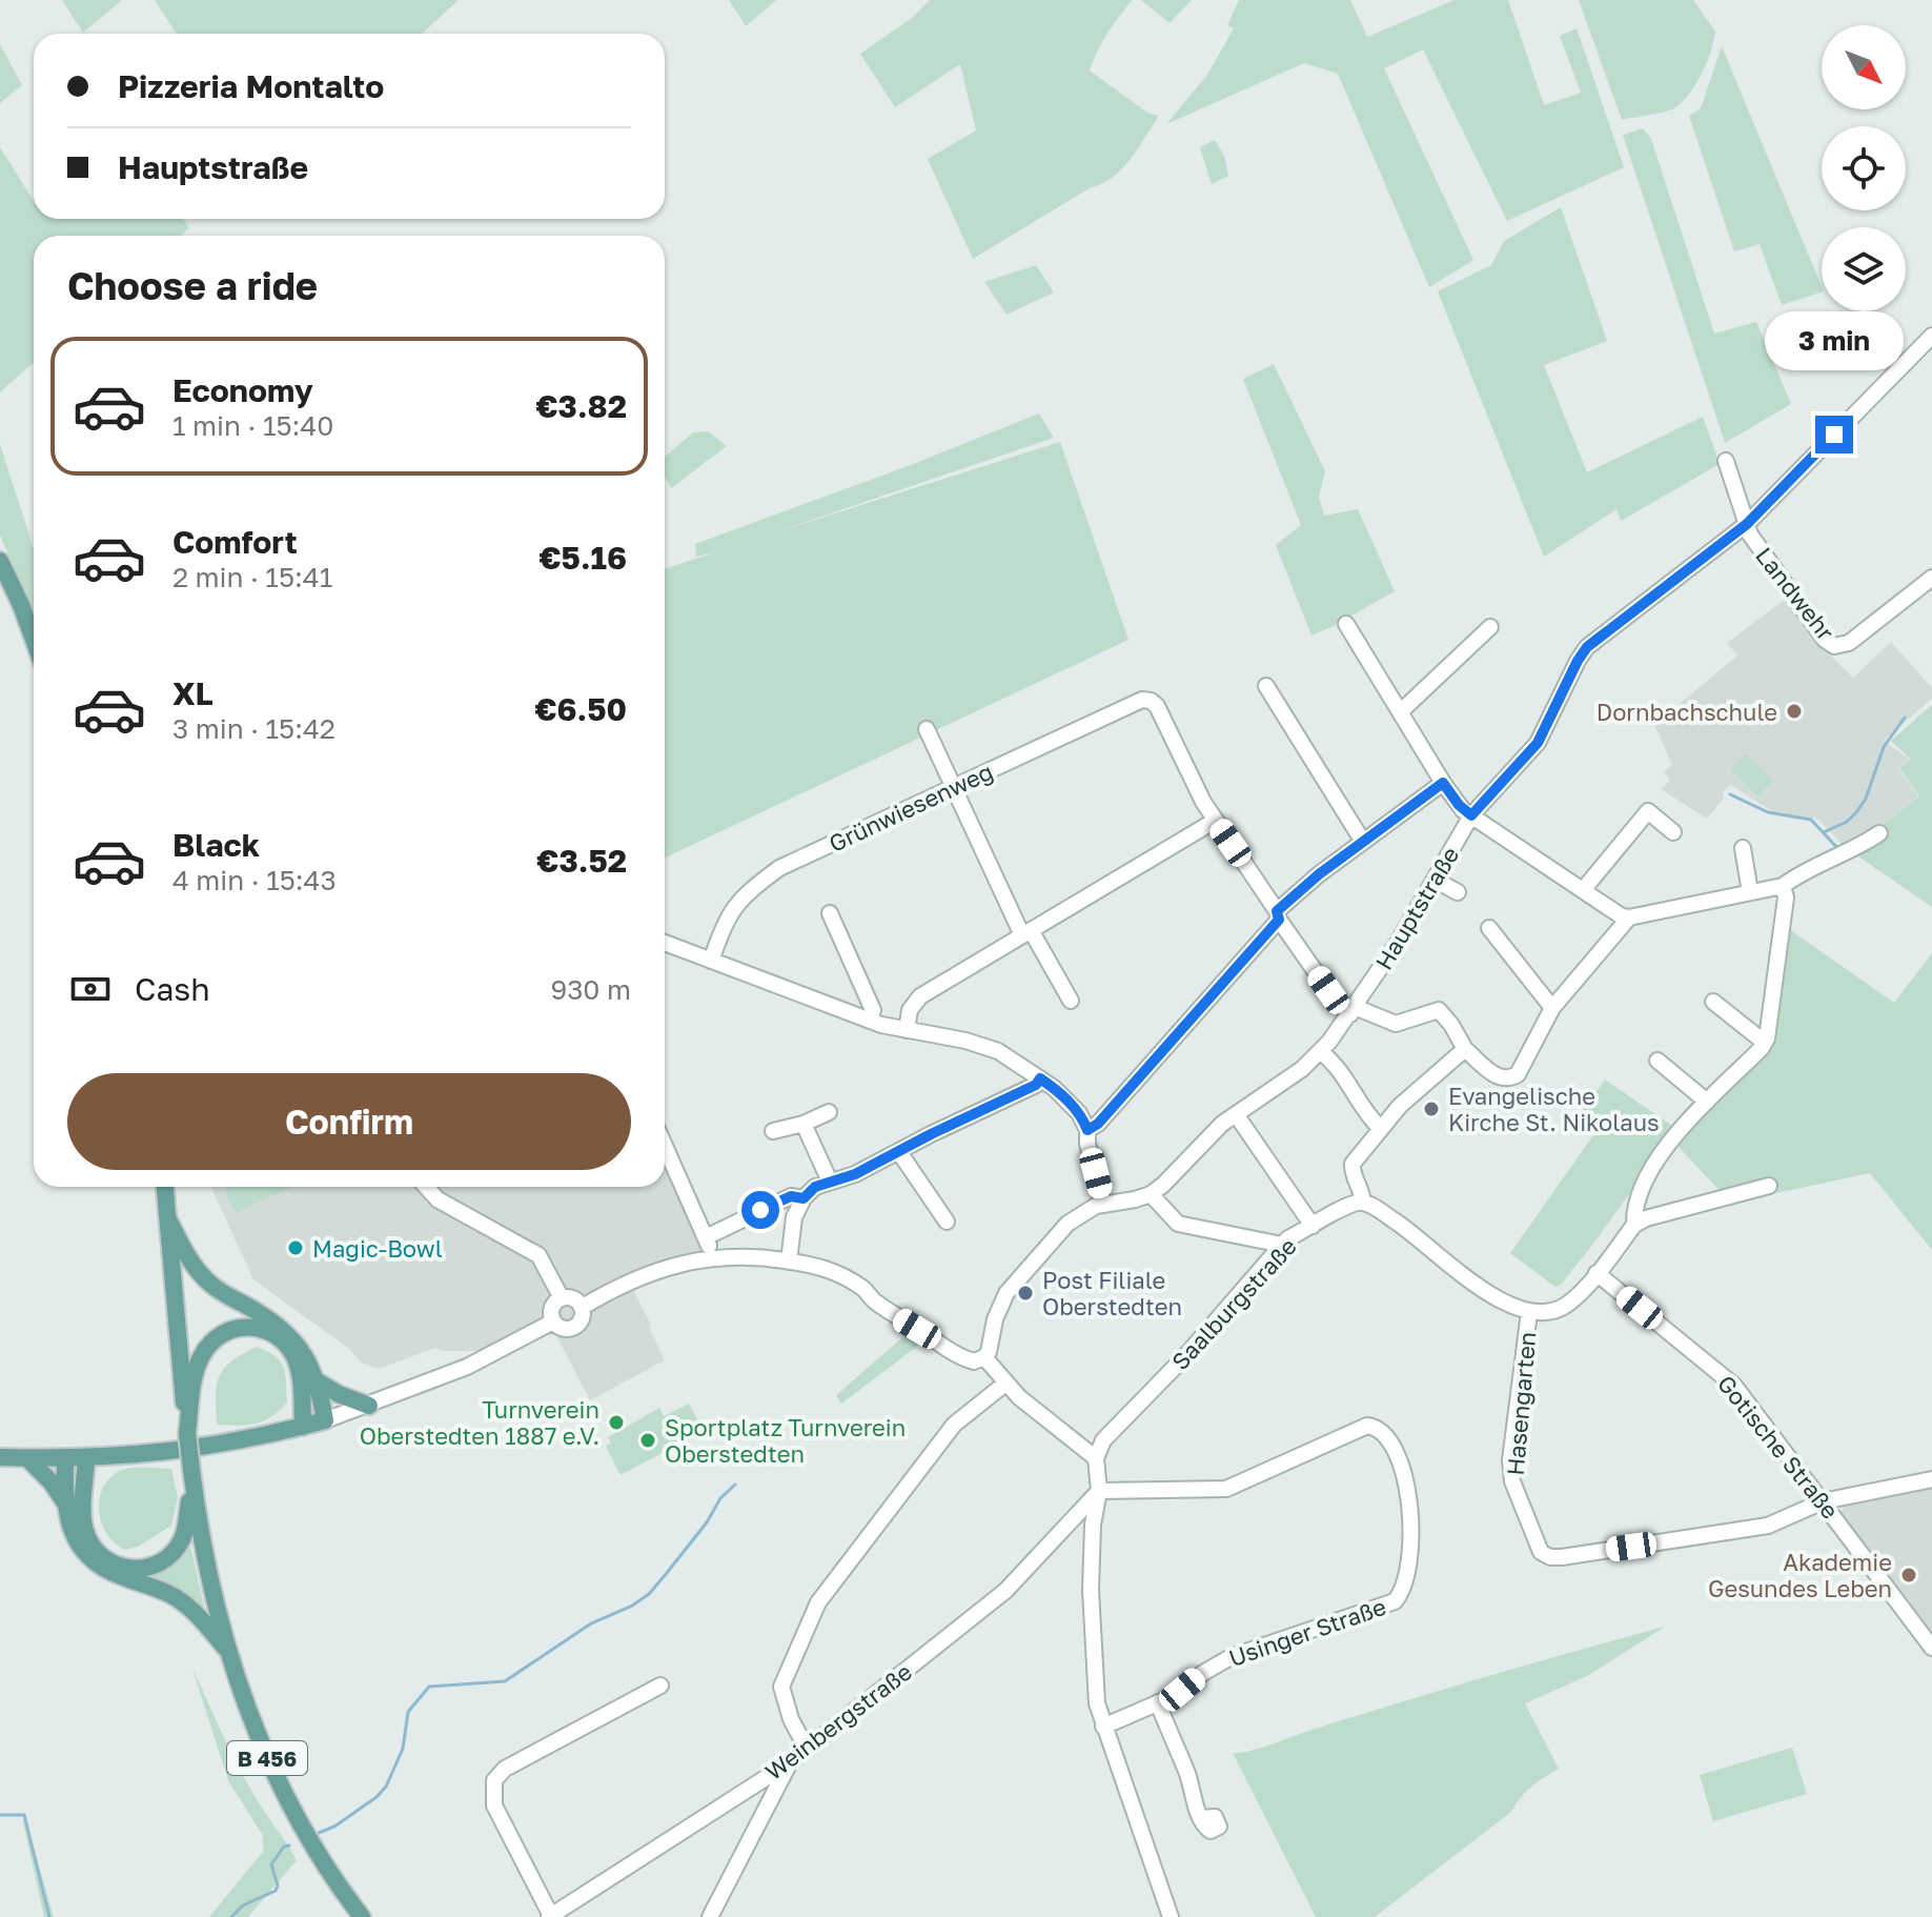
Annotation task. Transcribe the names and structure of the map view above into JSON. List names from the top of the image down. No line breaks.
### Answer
{"streets":{"main road":["B 456"],"street":["Landwehr","Grünwiesenweg","Hauptstraße","Saalburgstraße","Hasengarten","Gotische Straße","Usinger Straße","Weinbergstraße"]},"crossings":[["Landwehr","Hauptstraße"],["Hasengarten","Gotische Straße"],["Usinger Straße","Weinbergstraße"]],"places":["Dornbachschule","Evangelische Kirche St. Nikolaus","Magic-Bowl","Post Filiale Oberstedten","Turnverein Oberstedten 1887 e.V.","Sportplatz Turnverein Oberstedten","Akademie Gesundes Leben"],"north":"bottom right","page":{"banner":["Pizzeria Montalto","Hauptstraße"],"heading":"Choose a ride","bubble":"3 min","list":[{"name":"Economy","note":"1 min · 15:40","value":"€3.82"},{"name":"Comfort","note":"2 min · 15:41","value":"€5.16"},{"name":"XL","note":"3 min · 15:42","value":"€6.50"},{"name":"Black","note":"4 min · 15:43","value":"€3.52"}],"pay":["Cash","930 m"],"buttons":"Confirm"}}
